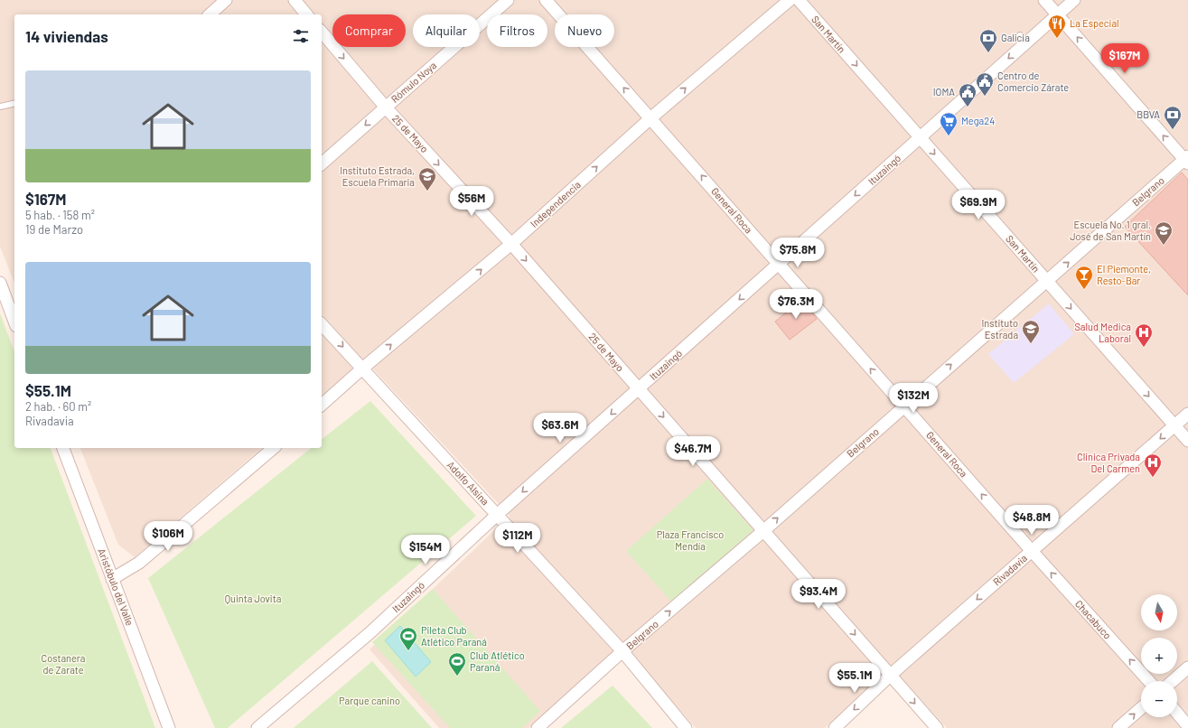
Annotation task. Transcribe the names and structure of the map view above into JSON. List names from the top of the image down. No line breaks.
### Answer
{"streets":{"street":["San Martín","Rómulo Noya","25 de Mayo","Ituzaingó","Belgrano","Independencia","General Roca","Adolfo Alsina","Rivadavia","Aristóbulo del Valle","Chacabuco"]},"crossings":[["San Martín","Ituzaingó"],["San Martín","Belgrano"],["San Martín","Rivadavia"],["Rómulo Noya","25 de Mayo"],["25 de Mayo","Ituzaingó"],["25 de Mayo","Belgrano"],["25 de Mayo","Independencia"],["25 de Mayo","Rivadavia"],["Ituzaingó","General Roca"],["Ituzaingó","Adolfo Alsina"],["Belgrano","General Roca"],["Belgrano","Adolfo Alsina"],["Independencia","General Roca"],["Independencia","Adolfo Alsina"],["General Roca","Rivadavia"],["General Roca","Chacabuco"],["Rivadavia","Chacabuco"]],"one_way":["San Martín","25 de Mayo","Ituzaingó","Belgrano","Independencia","General Roca","Rivadavia","Chacabuco"],"parks":["Plaza Francisco Mendía","Quinta Jovita","Costanera de Zarate","Parque canino"],"places":{"restaurant":["La Especial"],"bank":["Galicia","BBVA"],"public building":["Centro de Comercio Zárate","IOMA"],"supermarket":["Mega24"],"school or university":["Instituto Estrada, Escuela Primaria","Escuela No. 1 gral. José de San Martín","Instituto Estrada"],"bar":["El Piemonte, Resto-Bar"],"hospital":["Salud Medica Laboral","Clinica Privada Del Carmen"],"sports":["Pileta Club Atlético Paraná","Club Atlético Paraná"]},"north":"bottom","page":{"chip":["Comprar","Alquilar","Filtros","Nuevo"],"heading":"14 viviendas","price":["$167M","$56M","$69.9M","$75.8M","$76.3M","$132M","$63.6M","$46.7M","$48.8M","$106M","$112M","$154M","$93.4M","$55.1M"],"list":[{"name":"$167M","note":"5 hab. · 158 m² · 19 de Marzo"},{"name":"$55.1M","note":"2 hab. · 60 m² · Rivadavia"}],"map_buttons":["+","−"]}}
